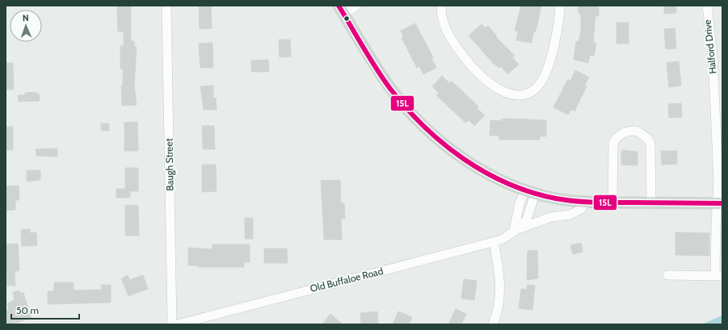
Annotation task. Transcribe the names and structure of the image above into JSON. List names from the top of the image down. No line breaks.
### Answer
{"streets":{"street":["Halford Drive","Baugh Street","Old Buffaloe Road"]},"lines":["transit line 15L"],"scale_bar":"50 m","north":"top"}
